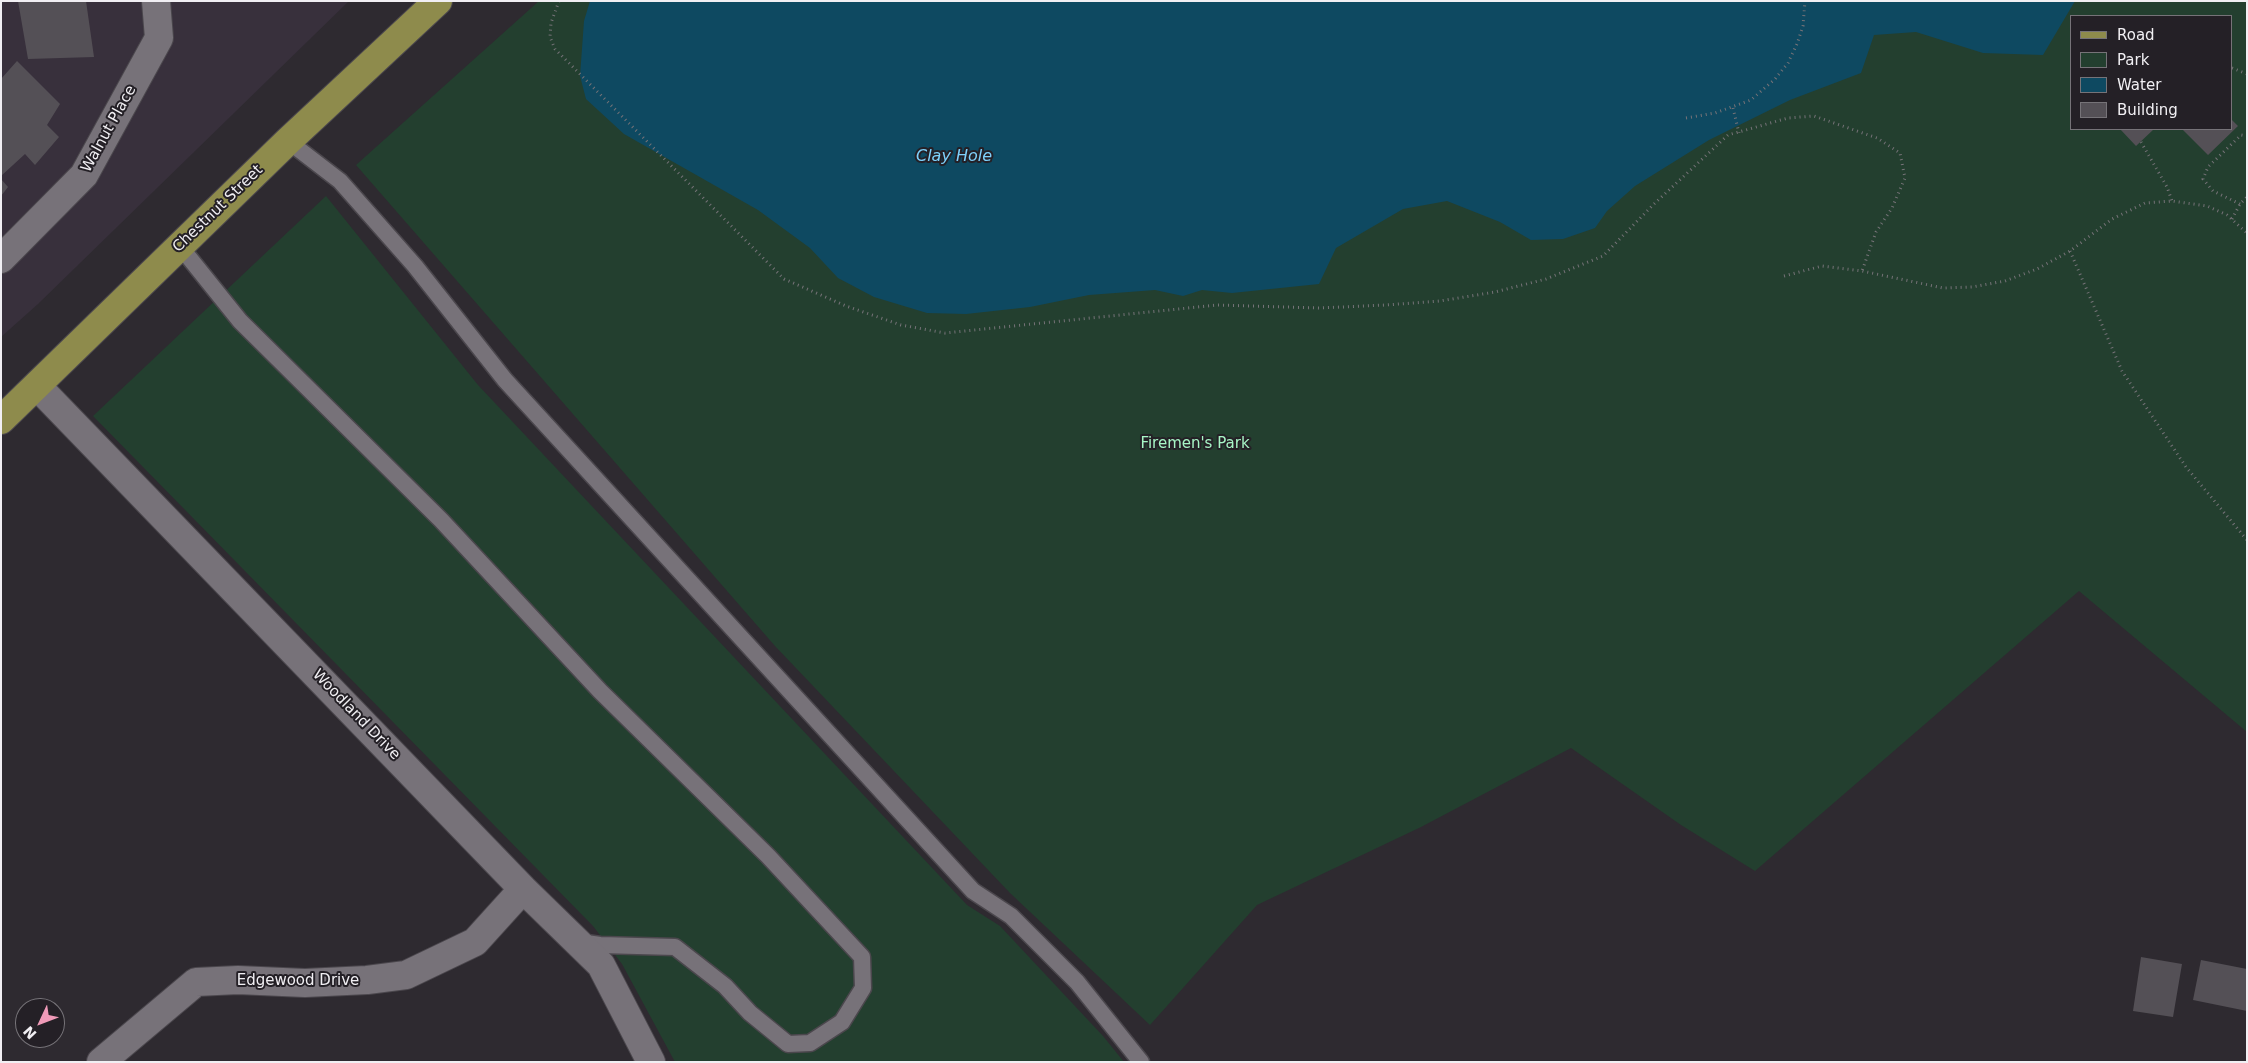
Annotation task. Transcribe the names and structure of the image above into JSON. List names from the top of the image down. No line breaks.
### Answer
{"streets":{"main road":["Chestnut Street"],"street":["Walnut Place","Woodland Drive","Edgewood Drive"]},"crossings":[["Chestnut Street","Woodland Drive"],["Woodland Drive","Edgewood Drive"]],"water":["Clay Hole"],"parks":["Firemen's Park"],"legend":["Road","Park","Water","Building"],"north":"bottom left"}
